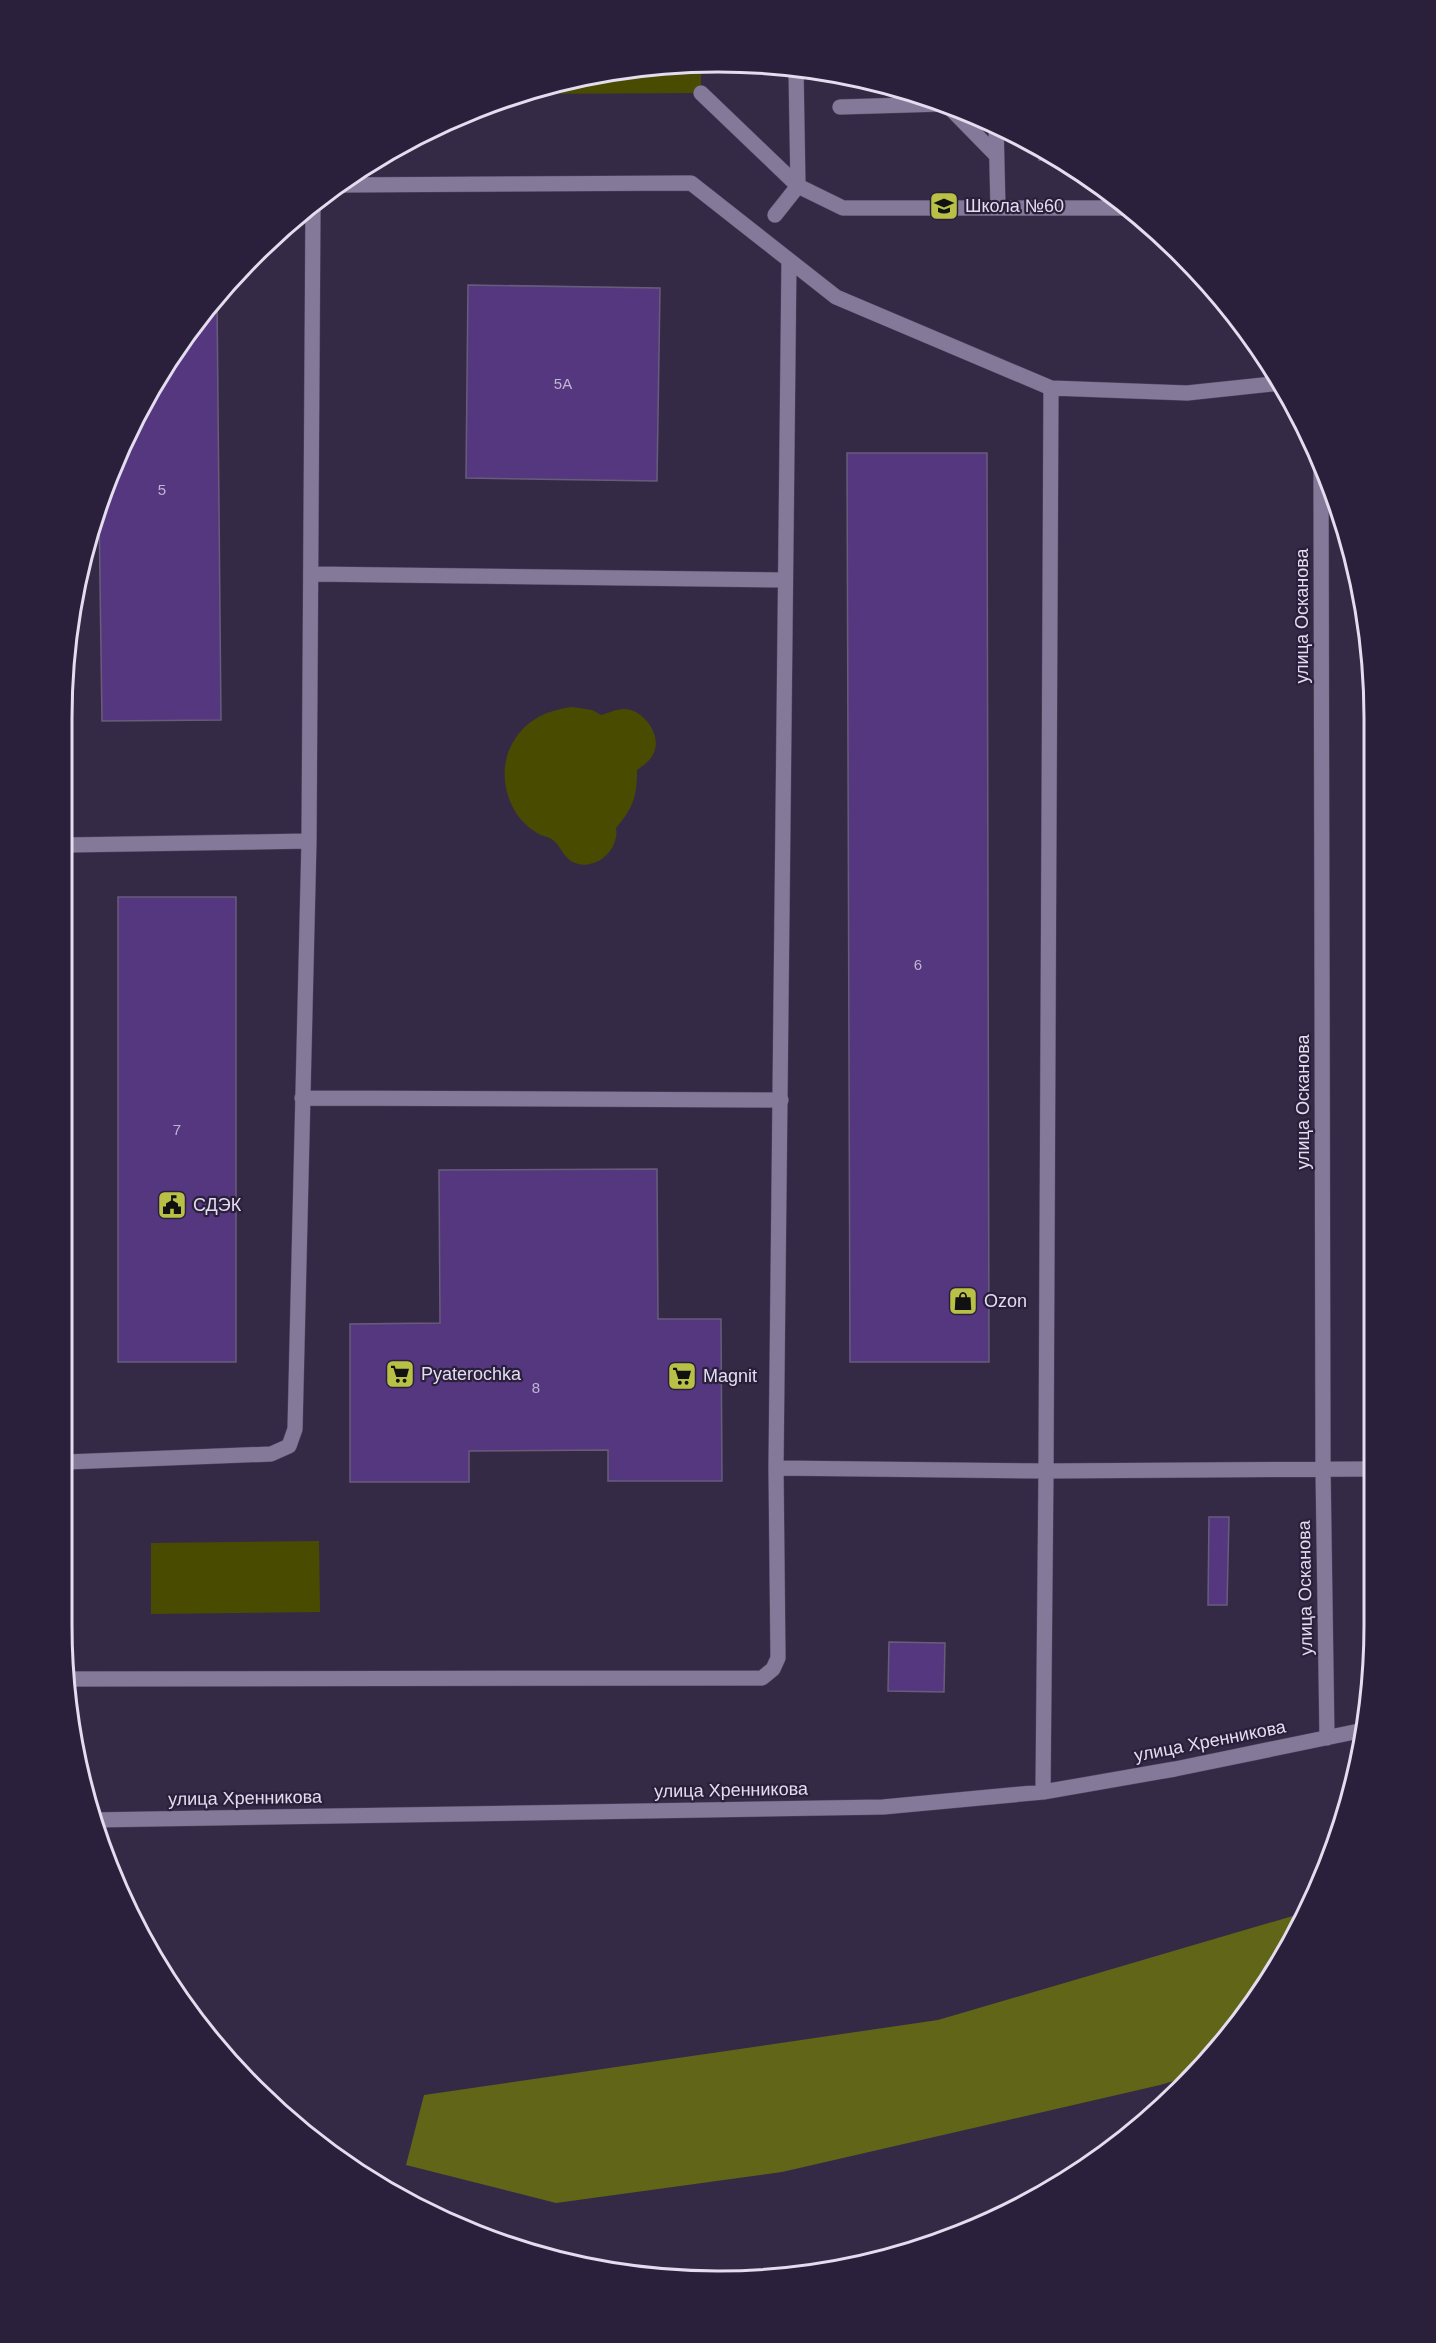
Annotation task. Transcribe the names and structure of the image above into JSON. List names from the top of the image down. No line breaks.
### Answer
{"streets":{"street":["улица Осканова","улица Хренникова"]},"crossings":[["улица Осканова","улица Хренникова"]],"places":{"school or university":["Школа №60"],"public building":["СДЭК"],"shop":["Ozon"],"supermarket":["Pyaterochka","Magnit"]},"house_numbers":["5А","5","6","7","8"]}
